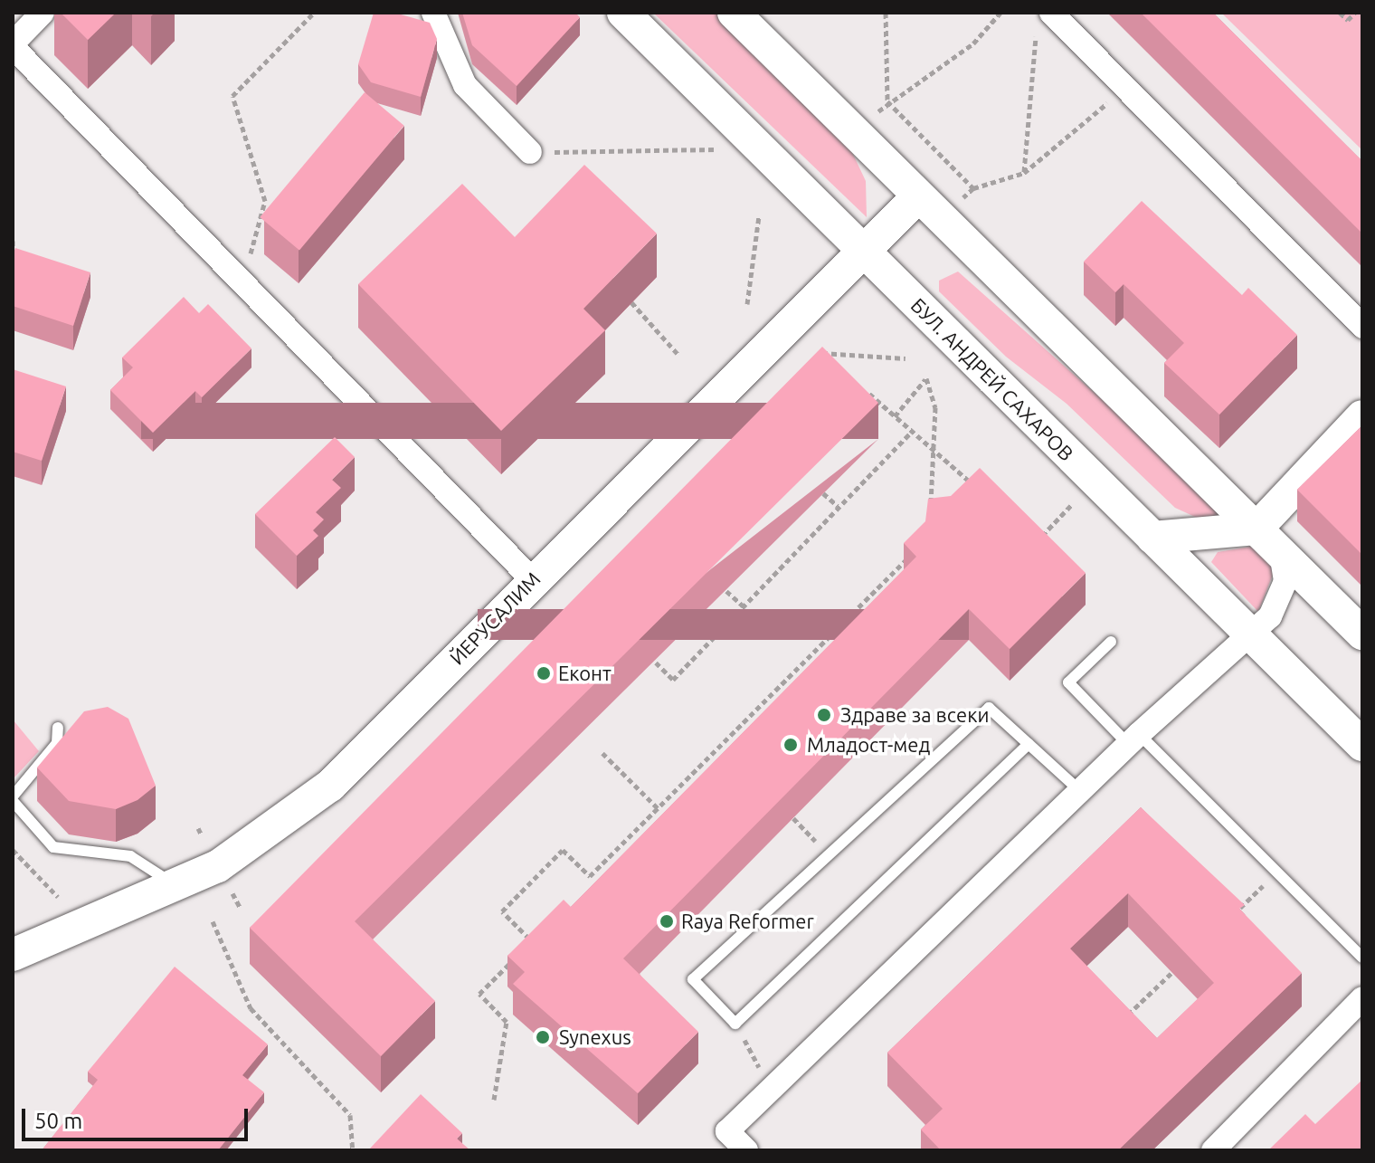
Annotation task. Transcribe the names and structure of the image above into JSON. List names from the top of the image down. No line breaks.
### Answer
{"streets":{"main road":["БУЛ. АНДРЕЙ САХАРОВ","ЙЕРУСАЛИМ"]},"crossings":[["БУЛ. АНДРЕЙ САХАРОВ","ЙЕРУСАЛИМ"]],"places":["Еконт","Здраве за всеки","Младост-мед","Raya Reformer","Synexus"],"scale_bar":"50 m"}
